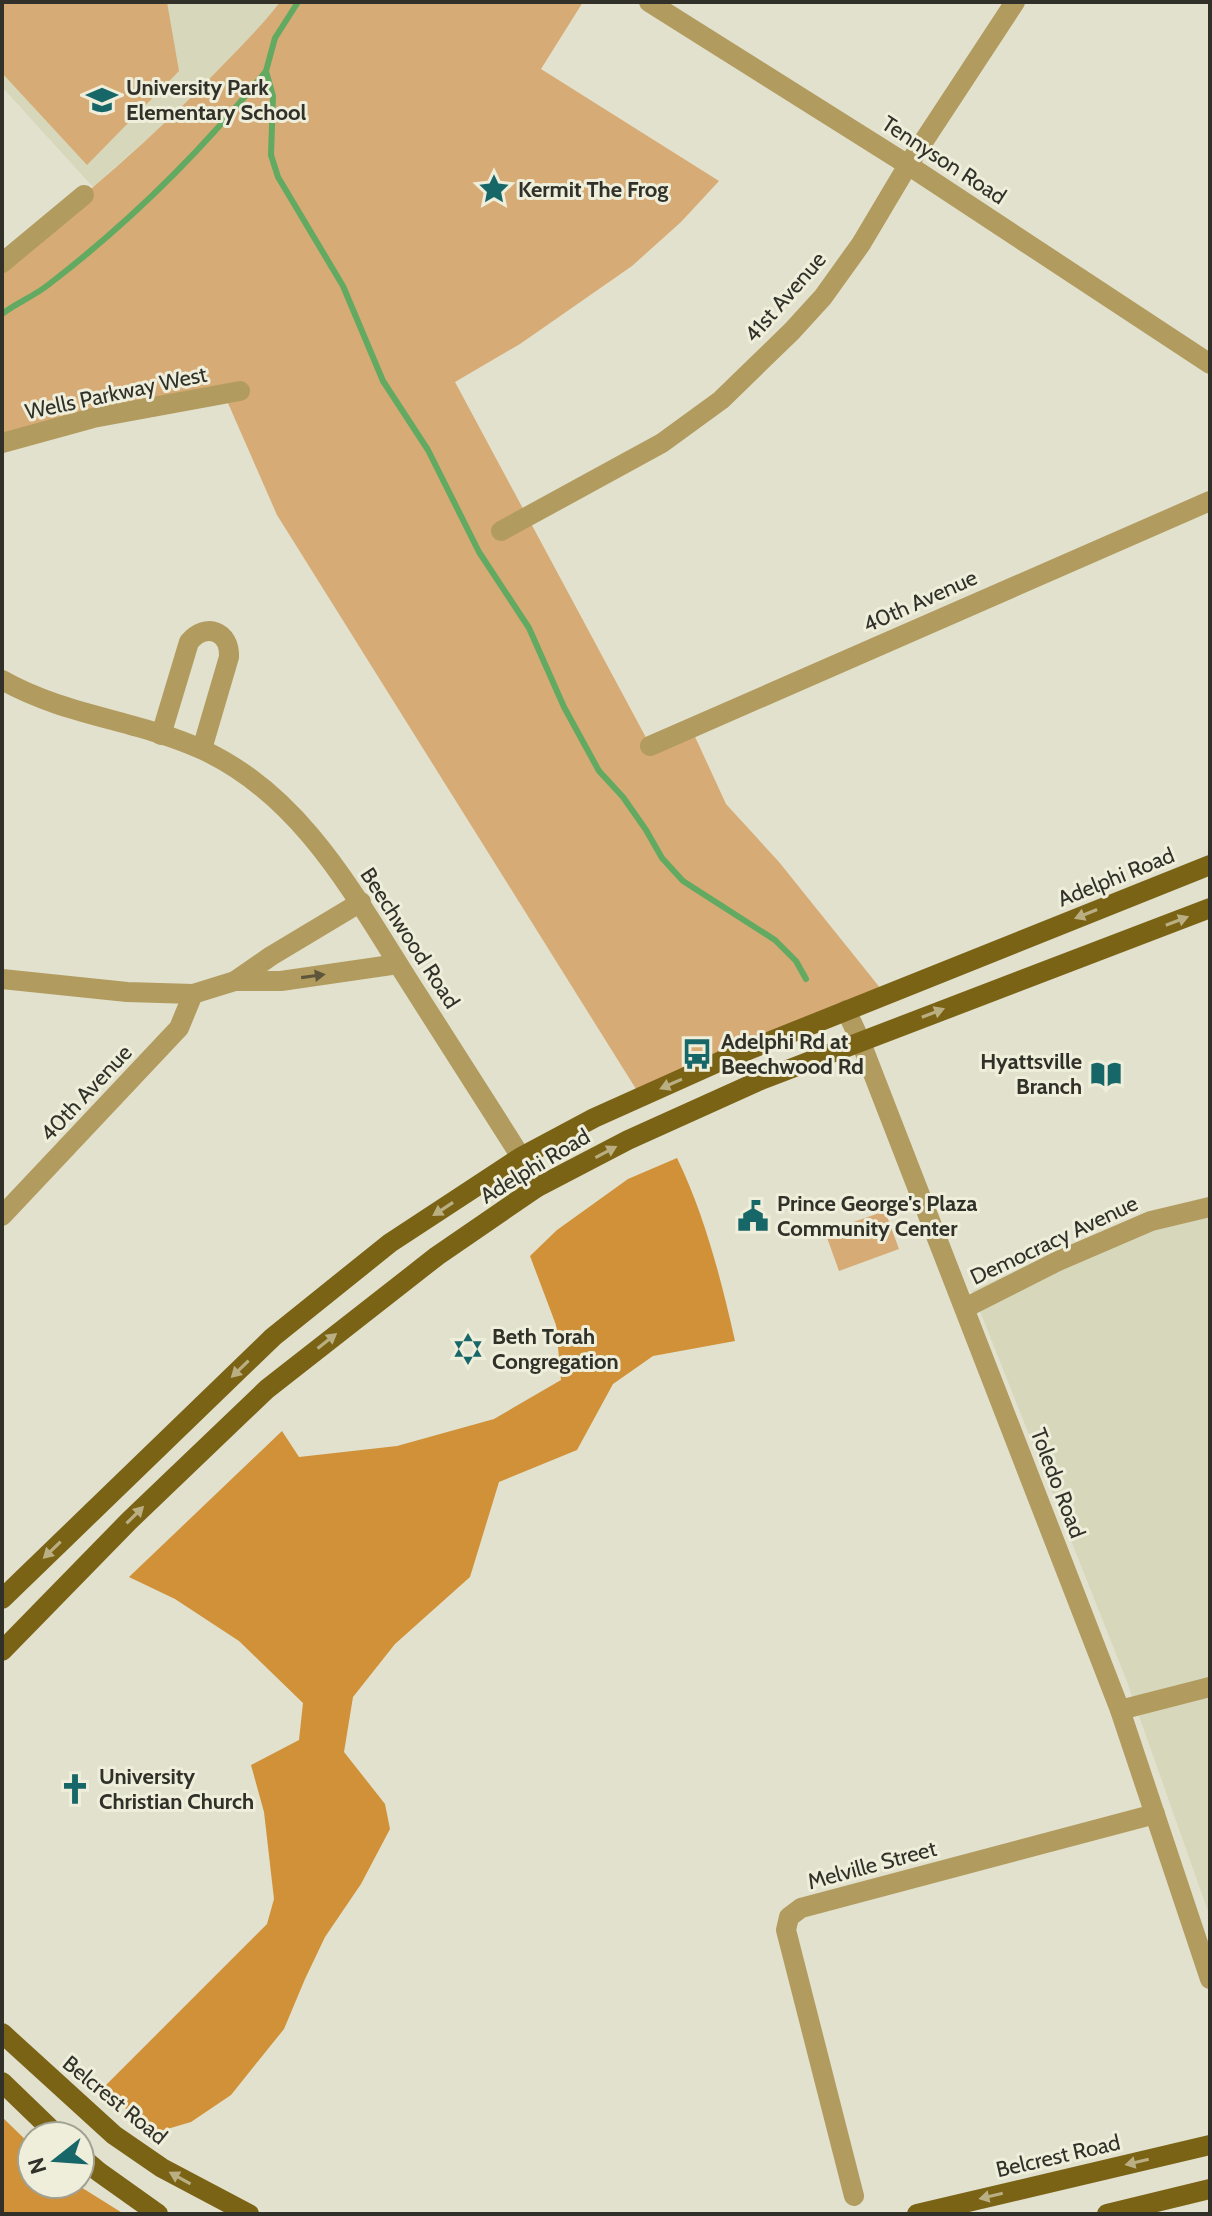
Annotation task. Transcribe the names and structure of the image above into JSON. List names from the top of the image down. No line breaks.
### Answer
{"streets":{"main road":["Adelphi Road","Belcrest Road"],"street":["Tennyson Road","41st Avenue","Wells Parkway West","40th Avenue","Beechwood Road","Democracy Avenue","Toledo Road","Melville Street"]},"crossings":[["Tennyson Road","41st Avenue"],["Adelphi Road","Beechwood Road"],["Adelphi Road","Toledo Road"],["Democracy Avenue","Toledo Road"],["Toledo Road","Melville Street"]],"one_way":["Belcrest Road"],"places":{"school or university":["University Park Elementary School"],"place":["Kermit The Frog"],"bus stop":["Adelphi Rd at Beechwood Rd"],"library":["Hyattsville Branch"],"public building":["Prince George's Plaza Community Center"],"synagogue":["Beth Torah Congregation"],"church":["University Christian Church"]},"north":"left"}
